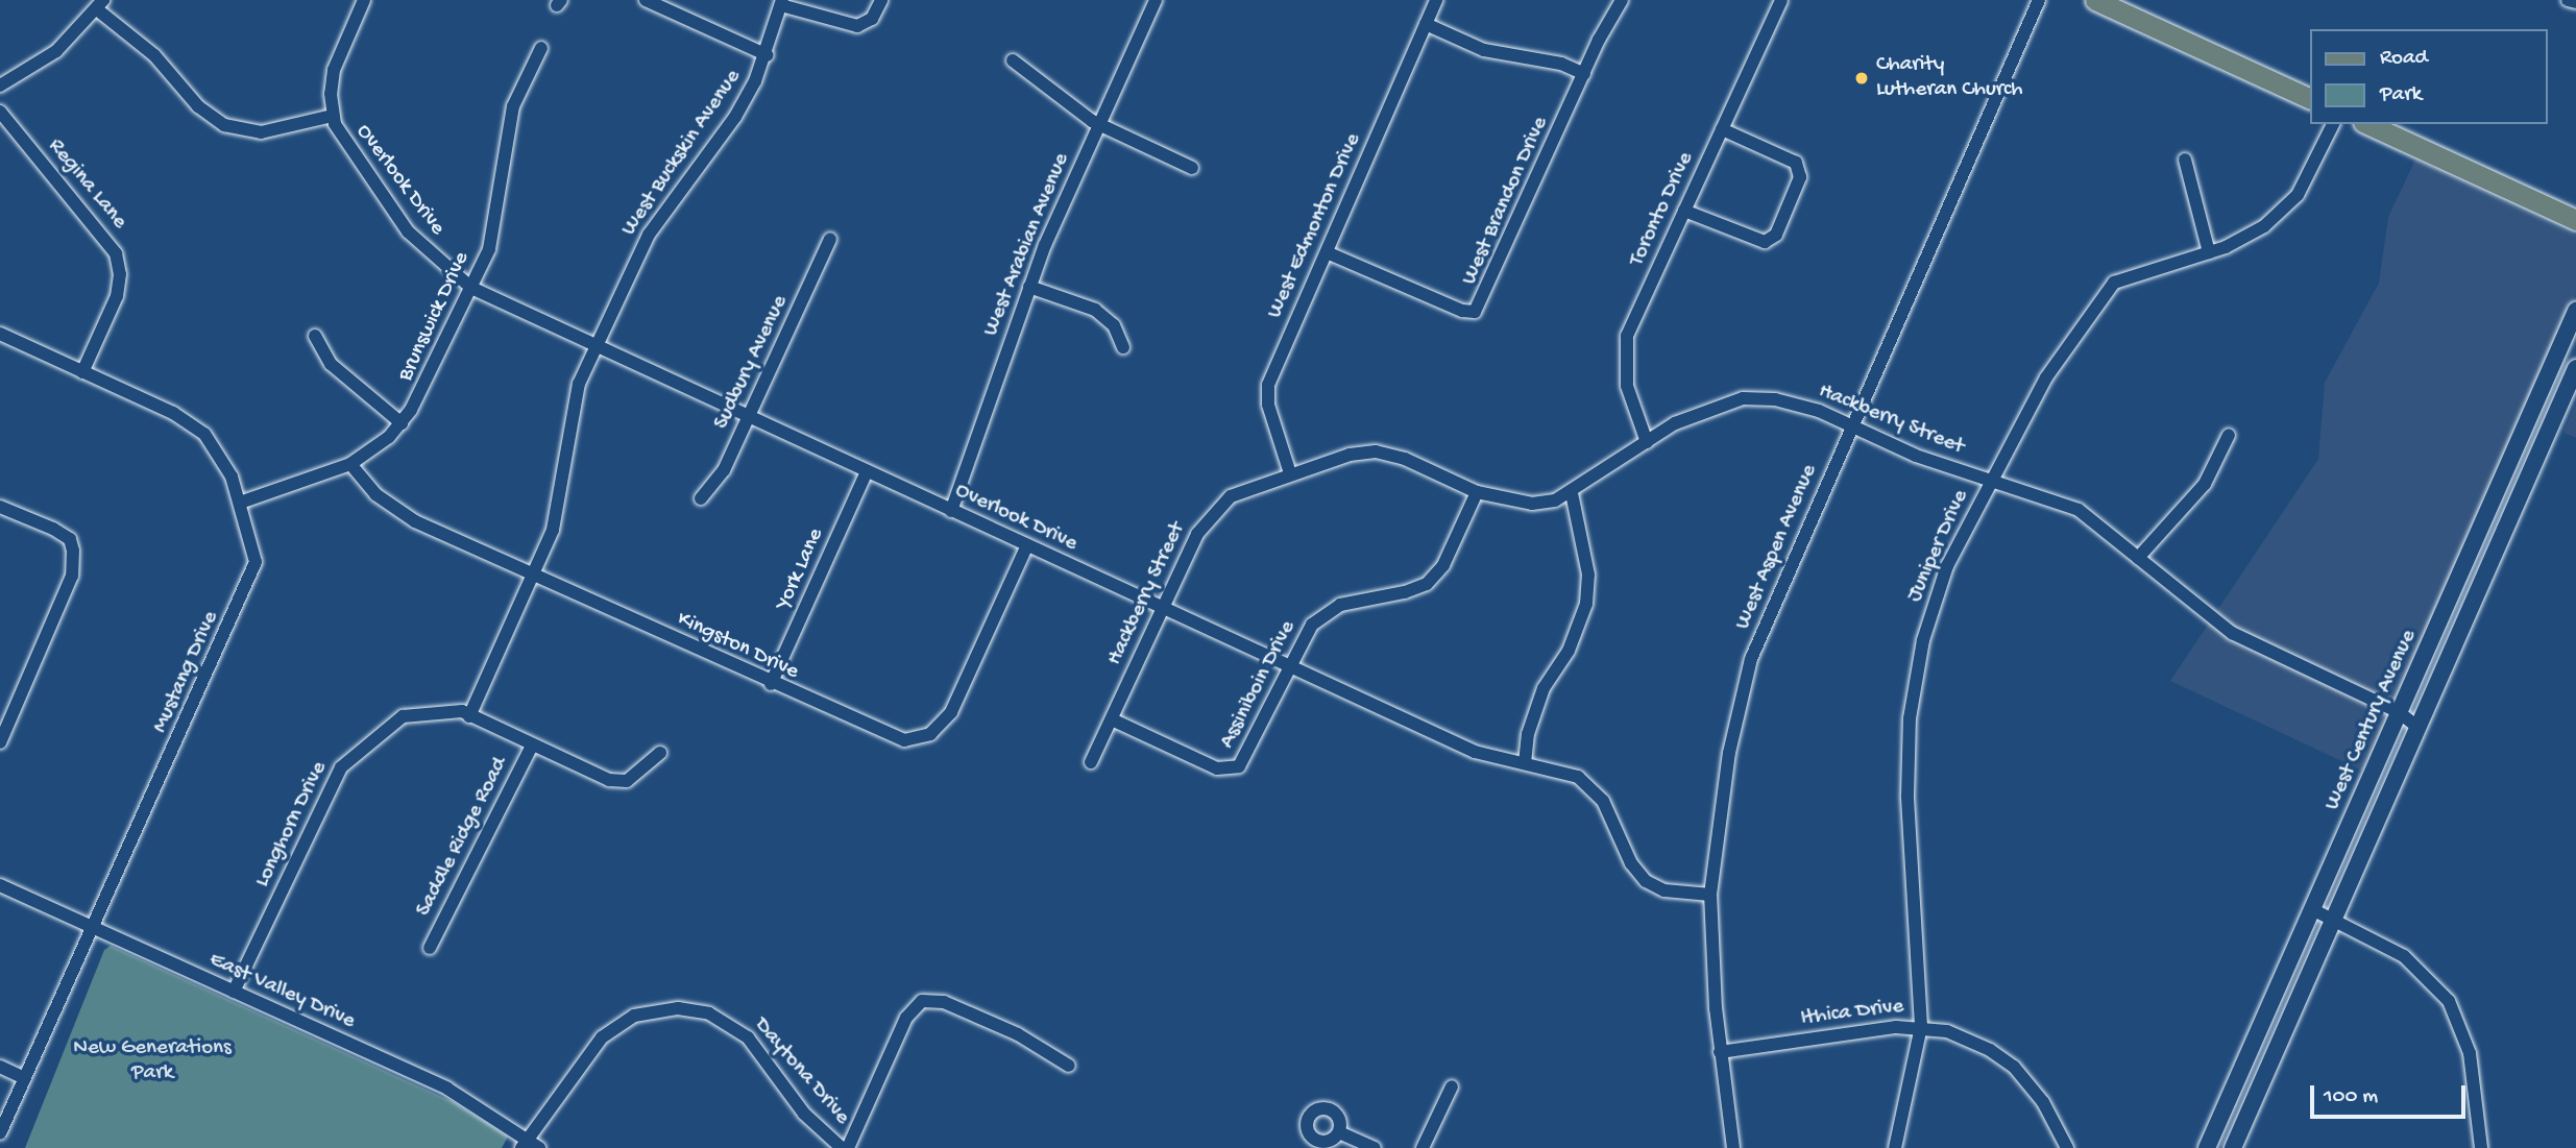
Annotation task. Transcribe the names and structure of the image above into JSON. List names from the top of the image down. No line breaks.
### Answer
{"streets":{"main road":["West Century Avenue"],"street":["West Buckskin Avenue","Overlook Drive","Regina Lane","West Brandon Drive","Toronto Drive","West Edmonton Drive","West Arabian Avenue","Brunswick Drive","Sudbury Avenue","Hackberry Street","Juniper Drive","West Aspen Avenue","York Lane","Kingston Drive","Mustang Drive","Assiniboin Drive","Longhorn Drive","Saddle Ridge Road","East Valley Drive","Ithica Drive","Daytona Drive"]},"crossings":[["West Buckskin Avenue","Overlook Drive"],["West Buckskin Avenue","Kingston Drive"],["West Buckskin Avenue","Longhorn Drive"],["Overlook Drive","West Arabian Avenue"],["Overlook Drive","Brunswick Drive"],["Overlook Drive","Sudbury Avenue"],["Overlook Drive","Hackberry Street"],["Overlook Drive","West Aspen Avenue"],["Overlook Drive","York Lane"],["Overlook Drive","Kingston Drive"],["Overlook Drive","Assiniboin Drive"],["Regina Lane","Mustang Drive"],["West Brandon Drive","West Edmonton Drive"],["Toronto Drive","Hackberry Street"],["West Edmonton Drive","Hackberry Street"],["Brunswick Drive","Kingston Drive"],["Brunswick Drive","Mustang Drive"],["Hackberry Street","Juniper Drive"],["Hackberry Street","West Aspen Avenue"],["Hackberry Street","Assiniboin Drive"],["Hackberry Street","West Century Avenue"],["Juniper Drive","Ithica Drive"],["West Aspen Avenue","Ithica Drive"],["York Lane","Kingston Drive"],["Mustang Drive","East Valley Drive"],["Longhorn Drive","Saddle Ridge Road"],["Longhorn Drive","East Valley Drive"],["East Valley Drive","Daytona Drive"]],"parks":["New Generations Park"],"places":["Charity Lutheran Church"],"legend":["Road","Park"],"scale_bar":"100 m"}
